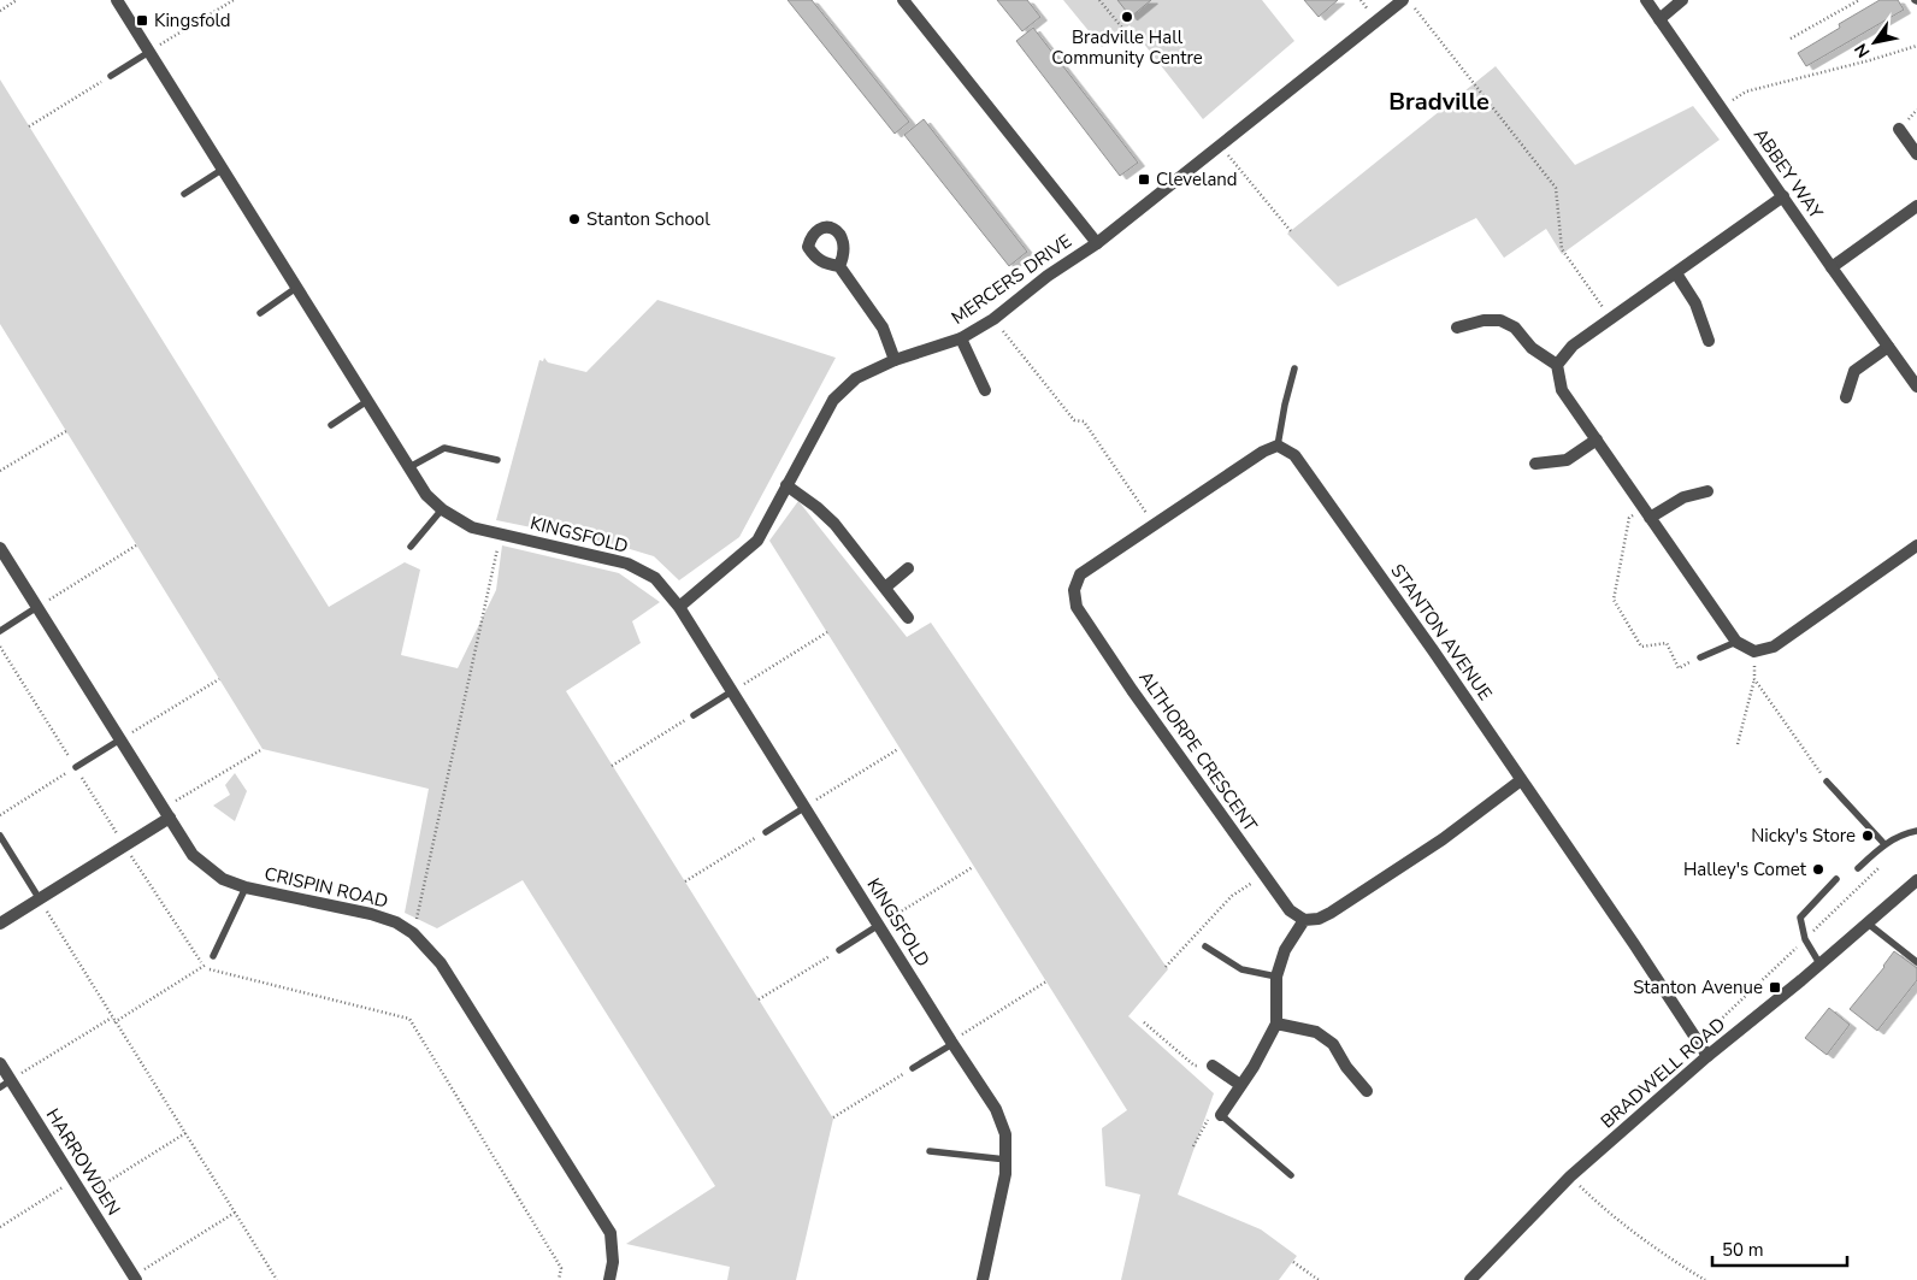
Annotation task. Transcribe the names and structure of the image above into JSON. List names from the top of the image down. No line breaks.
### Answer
{"streets":{"street":["ABBEY WAY","MERCERS DRIVE","KINGSFOLD","STANTON AVENUE","ALTHORPE CRESCENT","CRISPIN ROAD","BRADWELL ROAD","HARROWDEN"]},"crossings":[["MERCERS DRIVE","KINGSFOLD"],["STANTON AVENUE","ALTHORPE CRESCENT"],["STANTON AVENUE","BRADWELL ROAD"]],"districts":["Bradville"],"places":{"other":["Bradville Hall Community Centre","Stanton School","Nicky's Store","Halley's Comet"],"transit":["Kingsfold","Cleveland","Stanton Avenue"]},"scale_bar":"50 m","north":"bottom left"}
